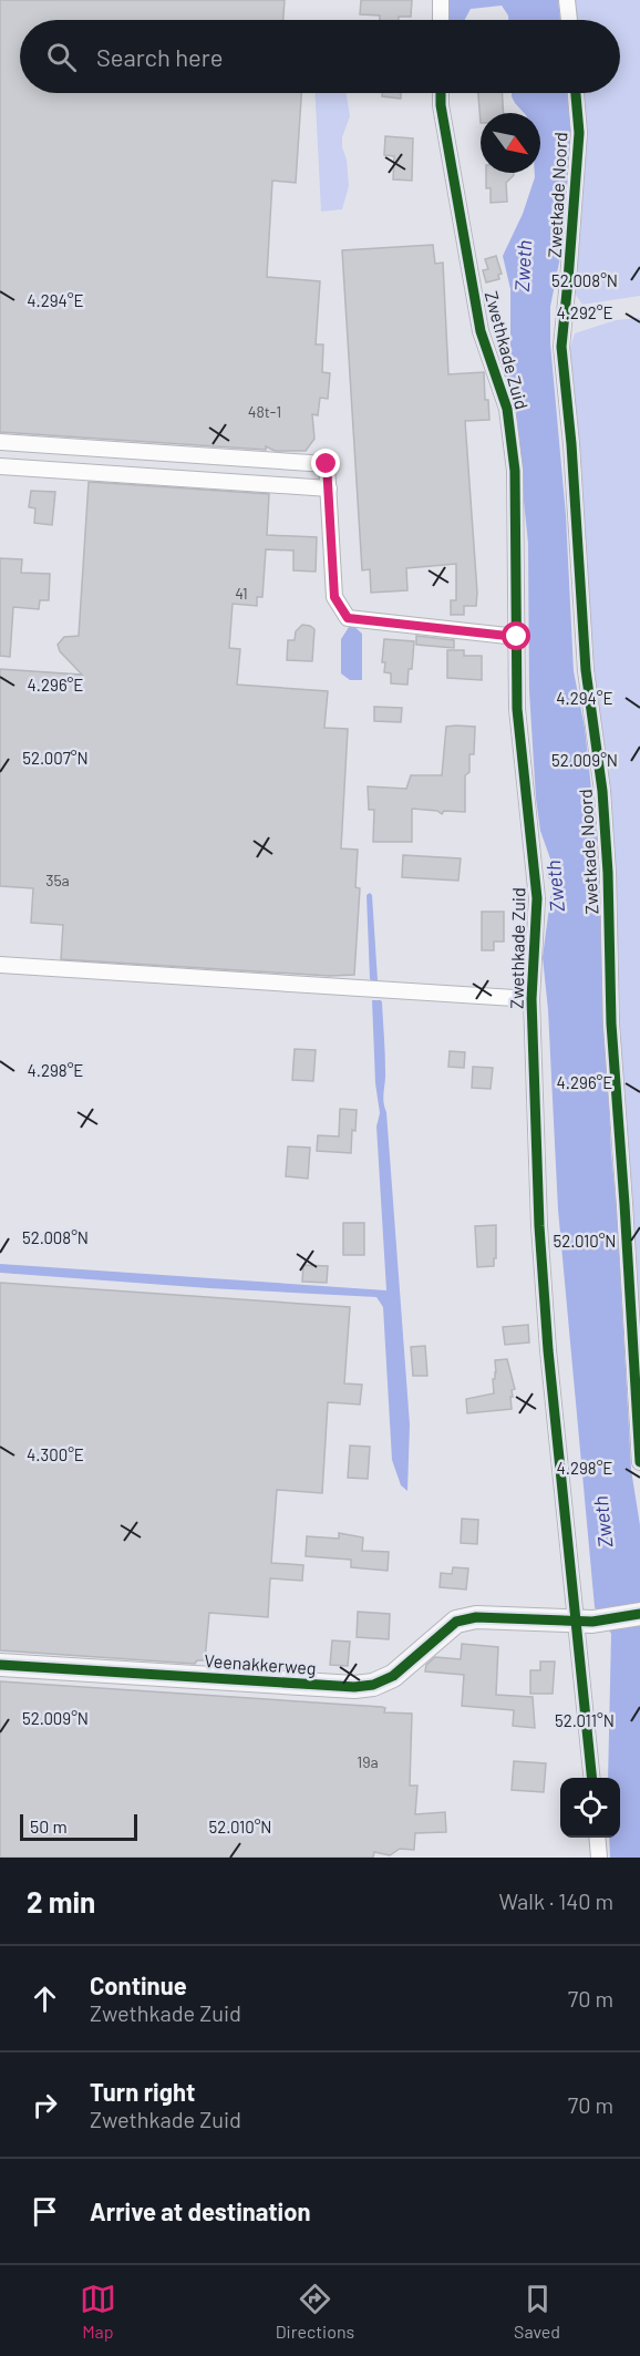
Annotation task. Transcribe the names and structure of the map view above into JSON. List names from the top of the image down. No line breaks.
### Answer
{"streets":{"street":["Zwetkade Noord","Zwethkade Zuid","Veenakkerweg"]},"crossings":[["Zwethkade Zuid","Veenakkerweg"]],"water":["Zweth"],"house_numbers":["48t-1","41","35a","19a"],"scale_bar":"50 m","north":"bottom right","page":{"search":"Search here","scale":"50 m","heading":["2 min","Walk · 140 m"],"list":[["Continue","Zwethkade Zuid","70 m"],["Turn right","Zwethkade Zuid","70 m"],"Arrive at destination"],"nav":["Map","Directions","Saved"]},"coordinates":["52.008°N","4.294°E","4.292°E","4.296°E","52.007°N","52.009°N","4.298°E","52.010°N","4.300°E","52.011°N"]}
